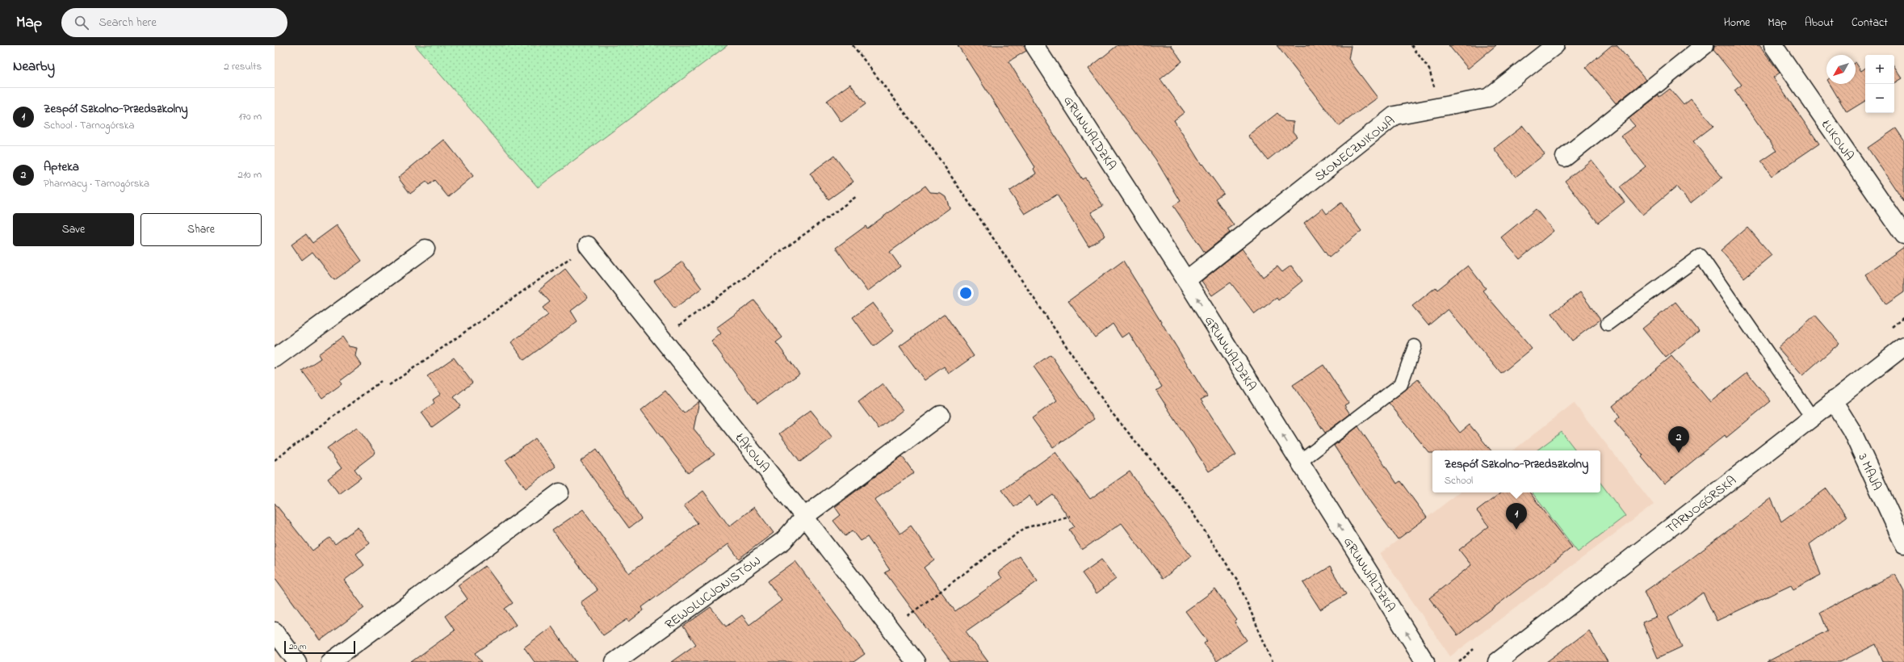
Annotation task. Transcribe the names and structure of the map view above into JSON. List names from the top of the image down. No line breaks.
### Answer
{"streets":{"street":["GRUNWALDZKA","ŁUKOWA","SŁONECZNIKOWA","ŁĄKOWA","3 MAJA","TARNOGÓRSKA","REWOLUCJONISTÓW"]},"crossings":[["GRUNWALDZKA","SŁONECZNIKOWA"],["ŁĄKOWA","REWOLUCJONISTÓW"],["3 MAJA","TARNOGÓRSKA"]],"one_way":["GRUNWALDZKA"],"scale_bar":"20 m","north":"bottom left","page":{"header":"Map","search":"Search here","nav":["Home","Map","About","Contact"],"heading":["Nearby","2 results"],"map_buttons":["+","−"],"list":[{"mark":"1","name":"Zespół Szkolno-Przedszkolny","note":"School · Tarnogórska","value":"170 m"},{"mark":"2","name":"Apteka","note":"Pharmacy · Tarnogórska","value":"210 m"}],"buttons":["Save","Share"],"pins":["2","1"],"popup":["Zespół Szkolno-Przedszkolny","School"],"scale":"20 m"}}
